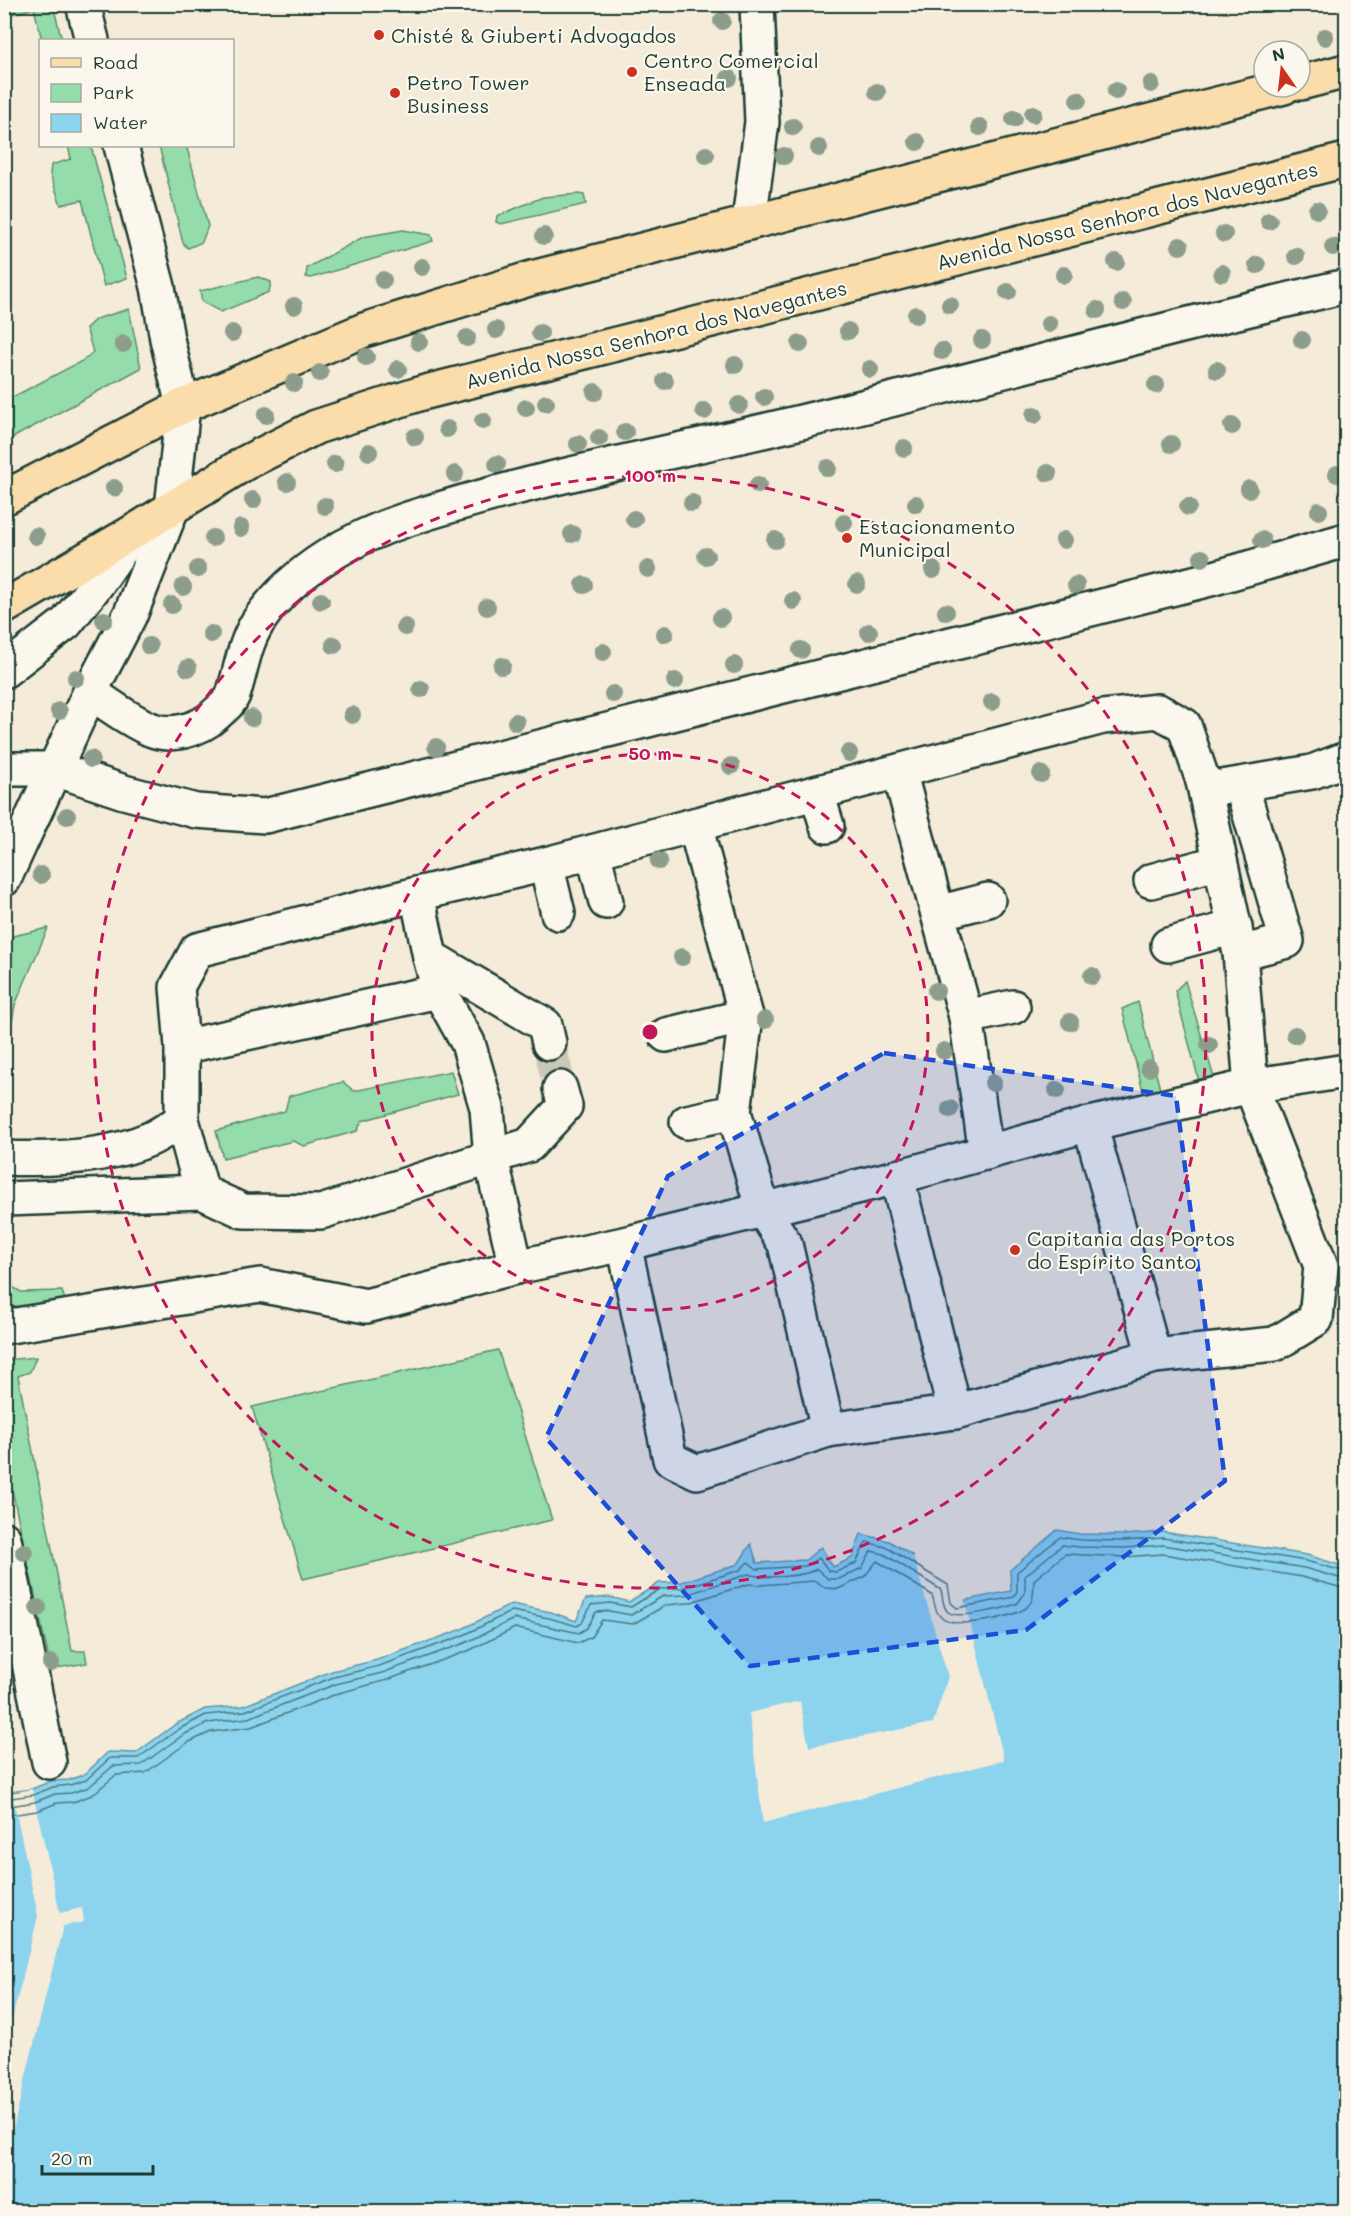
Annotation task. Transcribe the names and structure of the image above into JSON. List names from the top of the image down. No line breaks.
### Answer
{"streets":{"main road":["Avenida Nossa Senhora dos Navegantes"]},"places":["Chisté & Giuberti Advogados","Centro Comercial Enseada","Petro Tower Business","Estacionamento Municipal","Capitania das Portos do Espírito Santo"],"legend":["Road","Park","Water"],"scale_bar":"20 m","north":"top","rings":["100 m","50 m"]}
